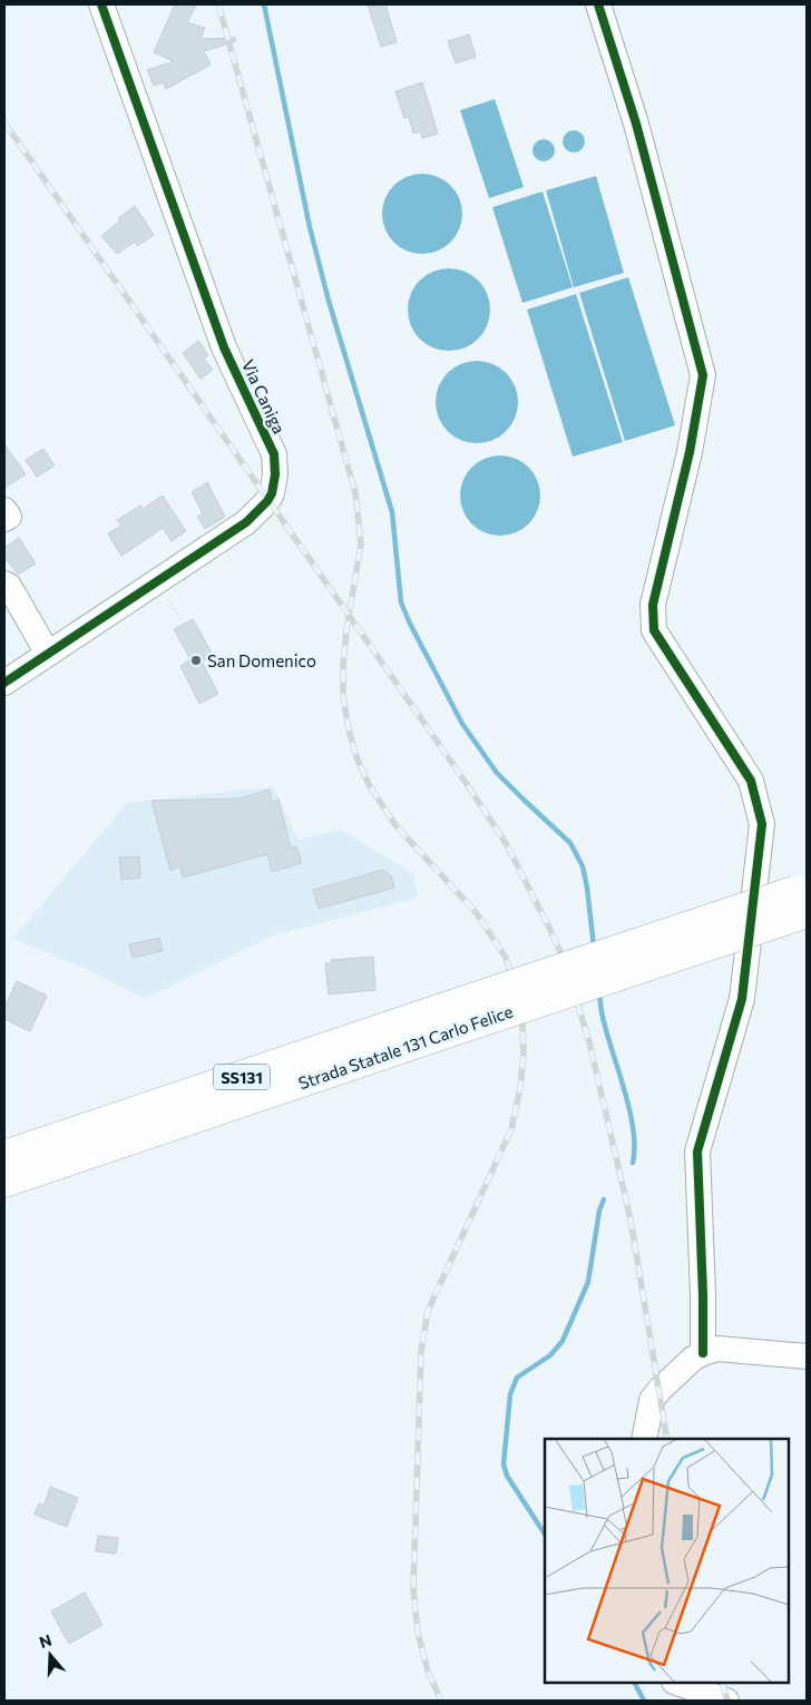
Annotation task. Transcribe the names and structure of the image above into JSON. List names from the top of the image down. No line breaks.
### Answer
{"streets":{"highway":["Strada Statale 131 Carlo Felice","SS131"],"street":["Via Caniga"]},"places":["San Domenico"],"north":"top"}
